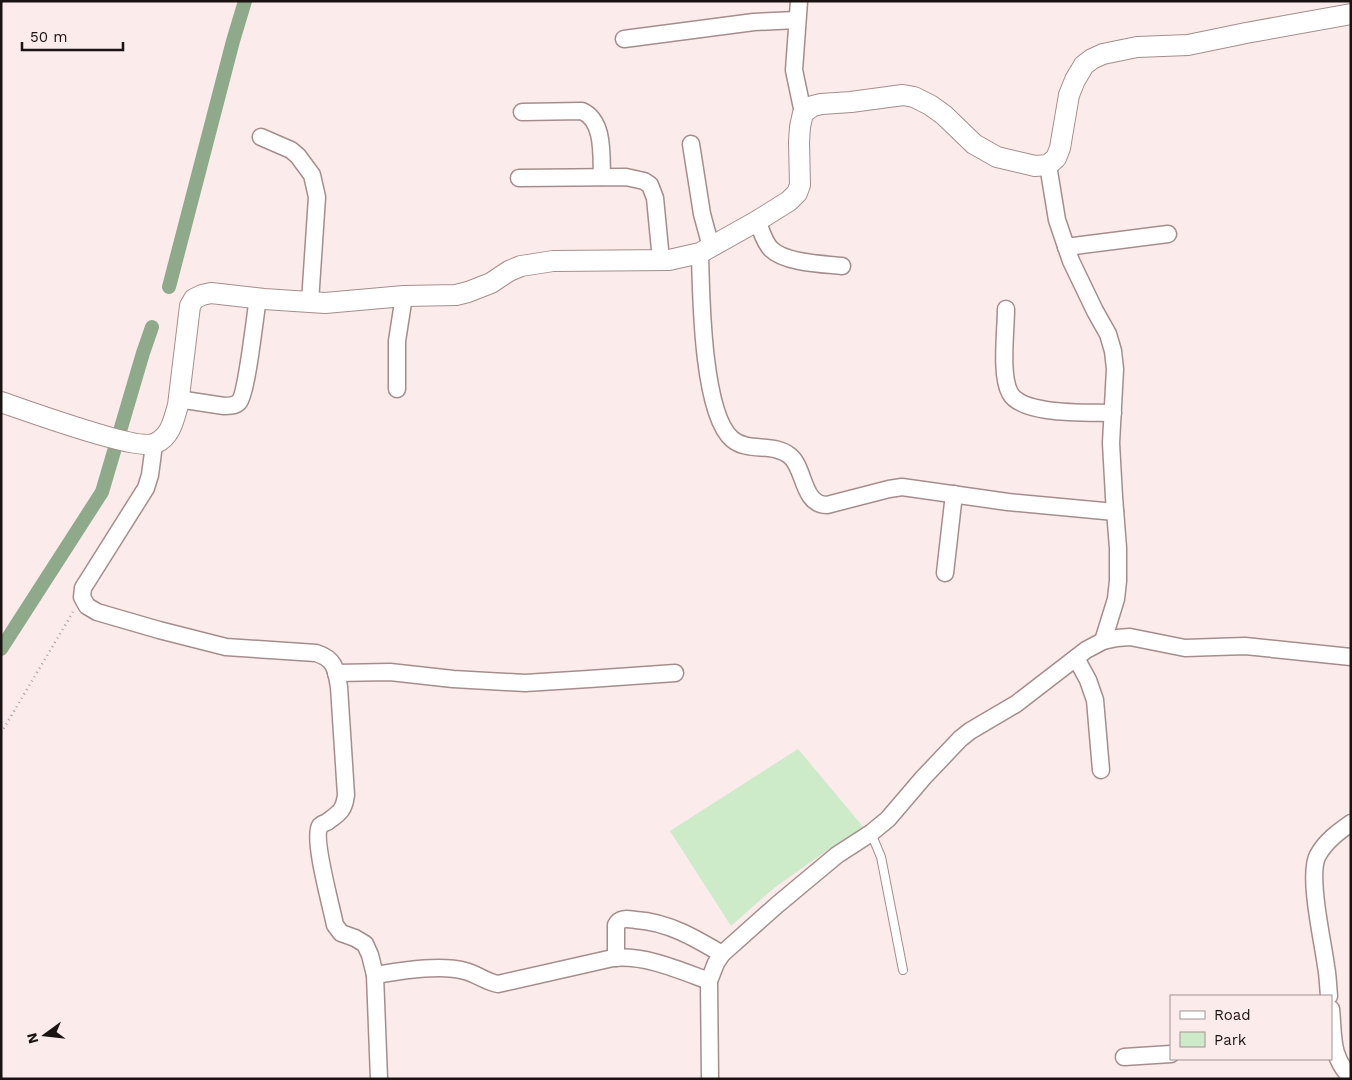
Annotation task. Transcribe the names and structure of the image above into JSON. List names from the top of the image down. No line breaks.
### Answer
{"legend":["Road","Park"],"scale_bar":"50 m","north":"left"}
